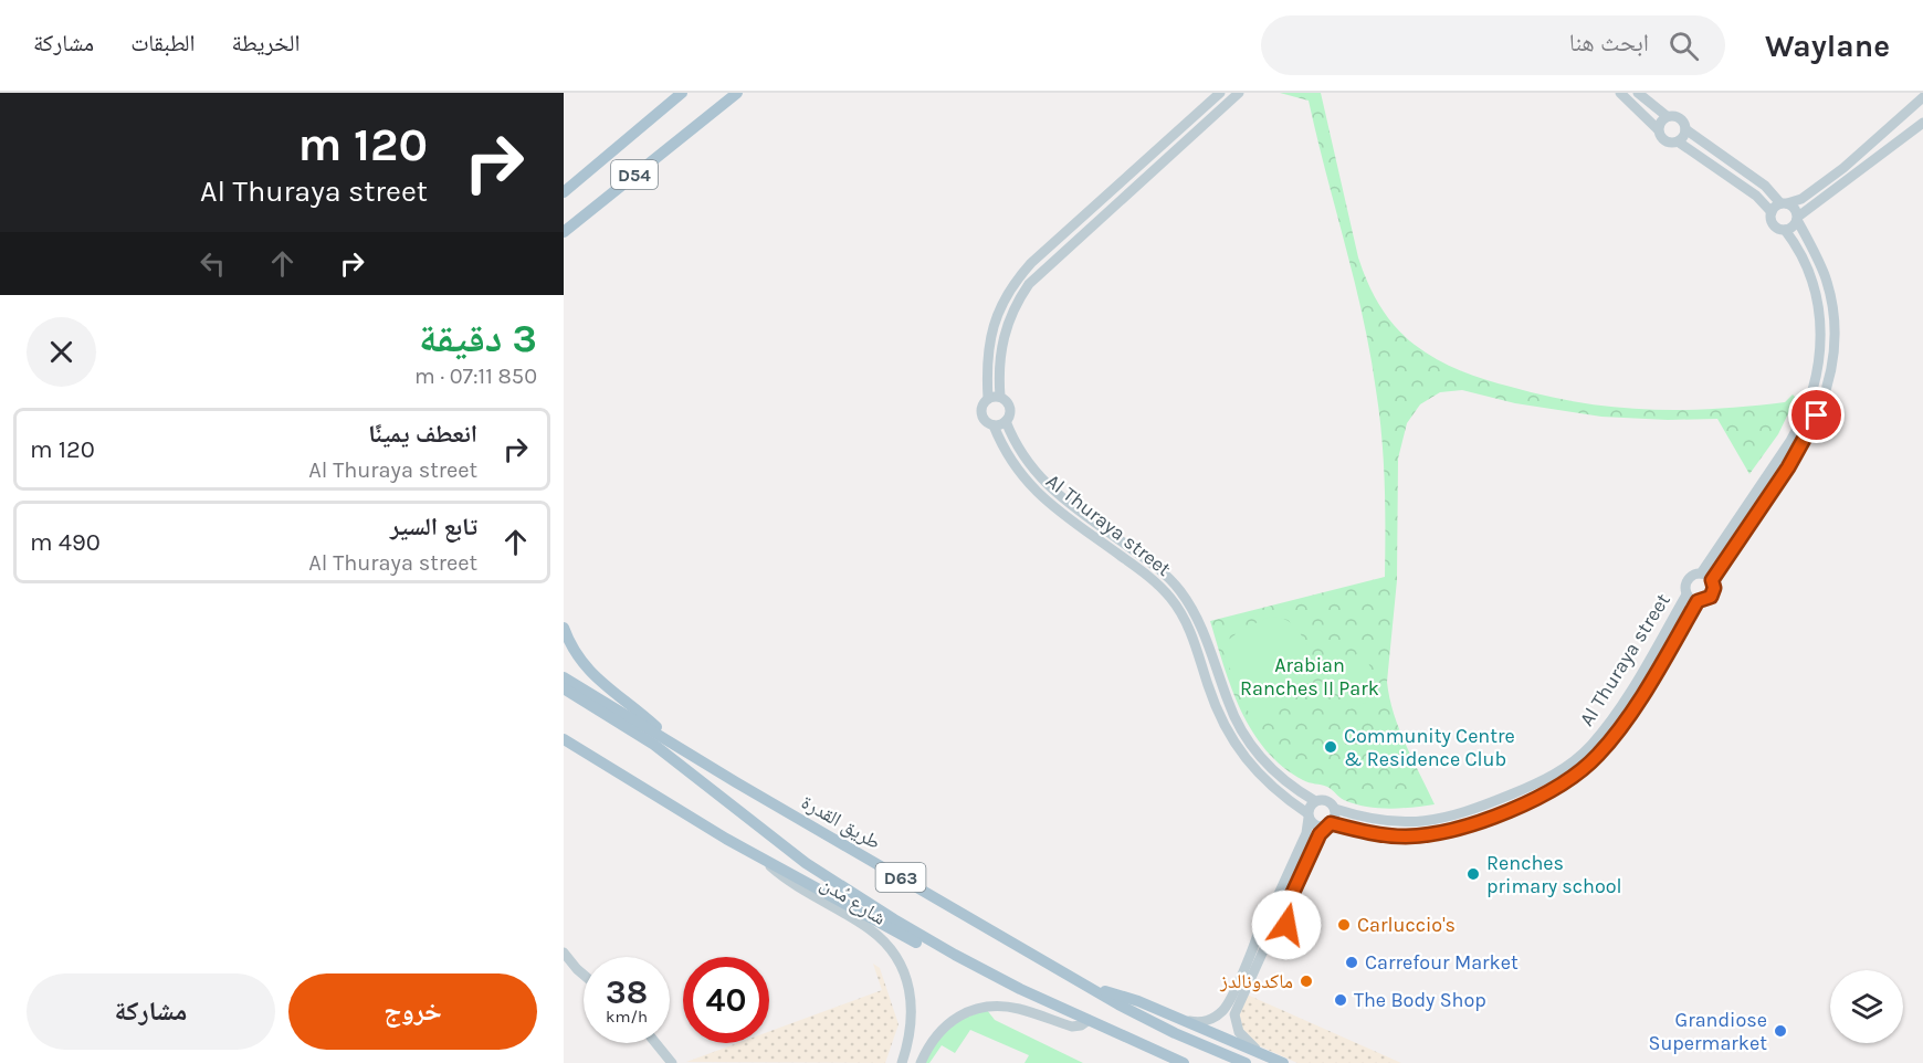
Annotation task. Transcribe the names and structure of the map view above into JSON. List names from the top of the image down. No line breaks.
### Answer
{"streets":{"main road":["D54","طريق القدرة","D63"],"street":["Al Thuraya street","شارع مُدن"]},"parks":["Arabian Ranches II Park"],"places":["Community Centre & Residence Club","Renches primary school","Carluccio's","Carrefour Market","ماكدونالدز","The Body Shop","Grandiose Supermarket"],"page":{"header":"Waylane","search":"ابحث هنا","nav":["الخريطة","الطبقات","مشاركة"],"turn":["120 m","Al Thuraya street"],"heading":["3 دقيقة","850 m · 07:11"],"list":[{"name":"انعطف يمينًا","note":"Al Thuraya street","value":"120 m"},{"name":"تابع السير","note":"Al Thuraya street","value":"490 m"}],"speed":"38 km/h","limit":"40","buttons":["خروج","مشاركة"]}}
